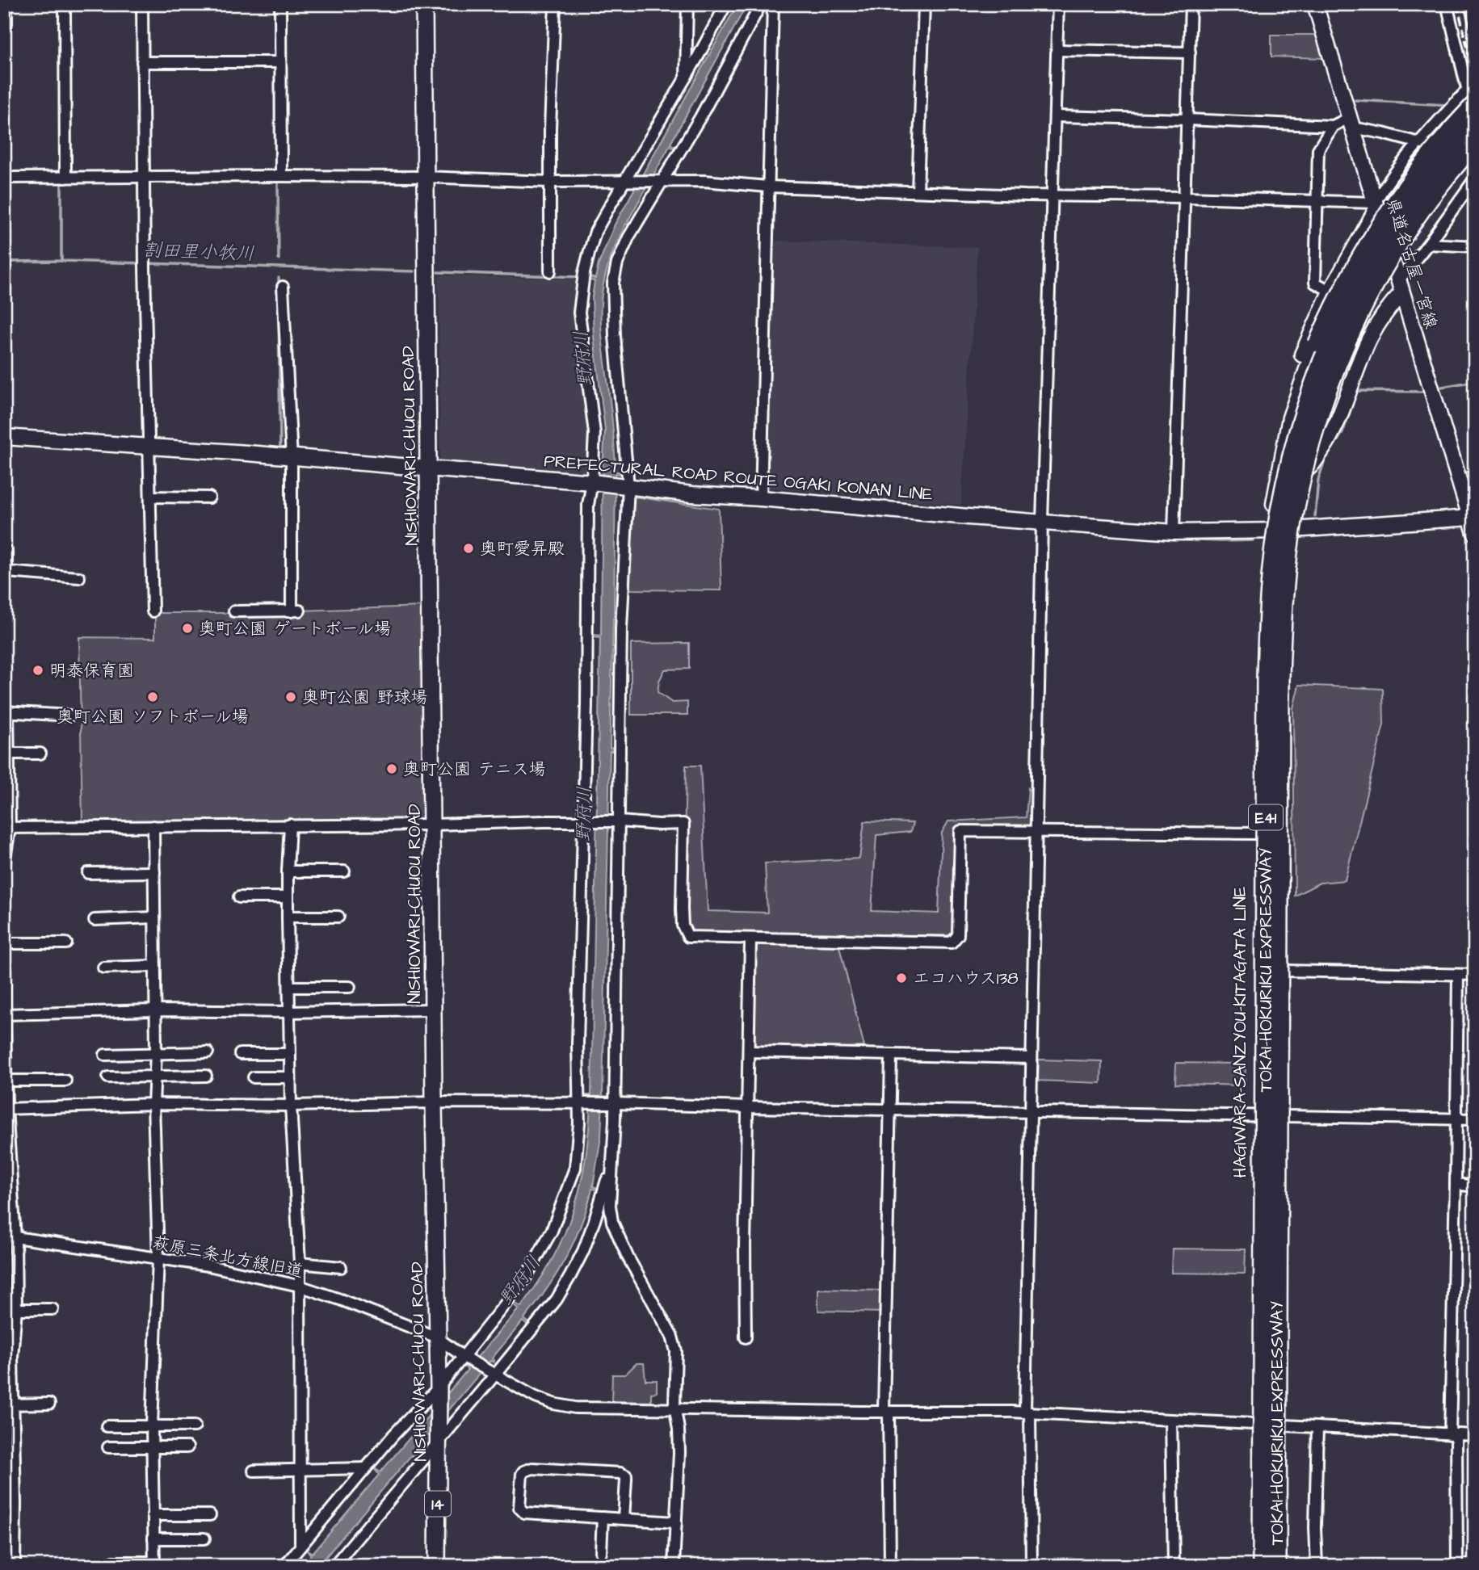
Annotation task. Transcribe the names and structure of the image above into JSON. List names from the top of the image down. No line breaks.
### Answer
{"streets":{"highway":["E41","TOKAI-HOKURIKU EXPRESSWAY"],"main road":["県道名古屋一宮線","NISHIOWARI-CHUOU ROAD","PREFECTURAL ROAD ROUTE OGAKI KONAN LINE","HAGIWARA-SANZYOU-KITAGATA LINE","14"],"street":["萩原三条北方線旧道"]},"crossings":[["県道名古屋一宮線","PREFECTURAL ROAD ROUTE OGAKI KONAN LINE"],["NISHIOWARI-CHUOU ROAD","PREFECTURAL ROAD ROUTE OGAKI KONAN LINE"],["NISHIOWARI-CHUOU ROAD","萩原三条北方線旧道"],["PREFECTURAL ROAD ROUTE OGAKI KONAN LINE","HAGIWARA-SANZYOU-KITAGATA LINE"],["HAGIWARA-SANZYOU-KITAGATA LINE","萩原三条北方線旧道"]],"water":["割田里小牧川","野府川"],"places":["奥町愛昇殿","奥町公園 ゲートボール場","明泰保育園","奥町公園 ソフトボール場","奥町公園 野球場","奥町公園 テニス場","エコハウス138"]}
